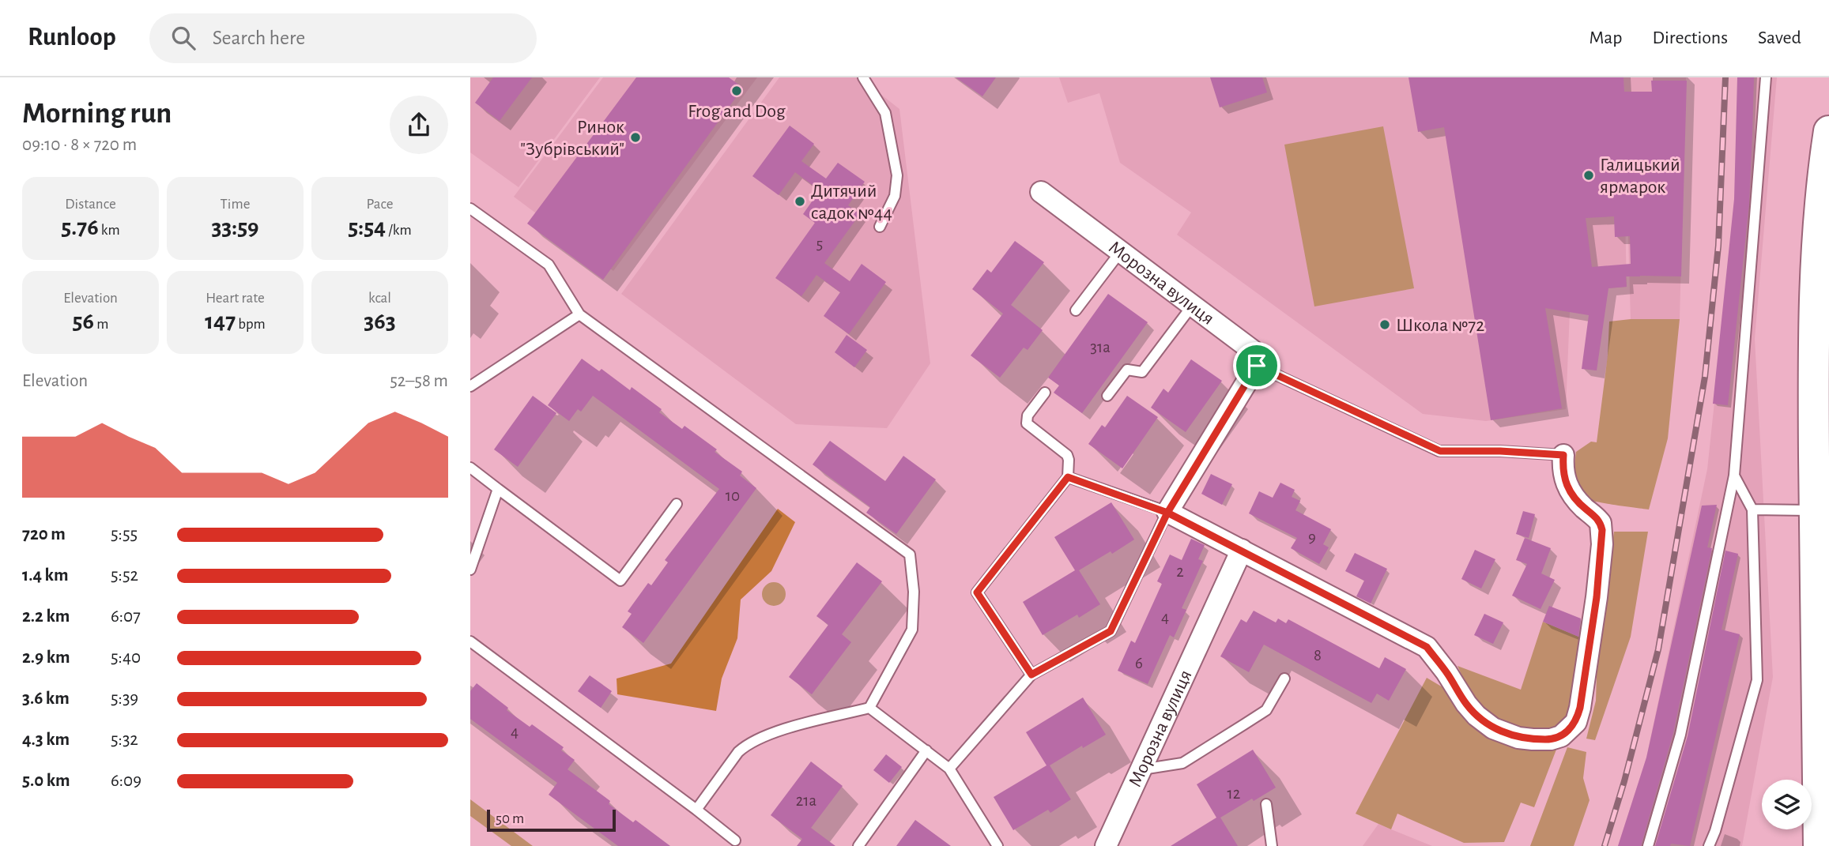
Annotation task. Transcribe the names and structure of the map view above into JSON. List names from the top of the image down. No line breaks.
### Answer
{"streets":{"street":["Морозна вулиця"]},"places":["Frog and Dog","Ринок \"Зубрівський\"","Галицький ярмарок","Дитячий садок №44","Школа №72"],"house_numbers":["5","31а","10","9","2","4","8","6","4","12","21а"],"scale_bar":"50 m","page":{"header":"Runloop","search":"Search here","nav":["Map","Directions","Saved"],"heading":["Morning run","09:10 · 8 × 720 m"],"stats":[["Distance","5.76 km"],["Time","33:59"],["Pace","5:54 /km"],["Elevation","56 m"],["Heart rate","147 bpm"],["kcal","363"]],"chart":["Elevation","52–58 m"],"list":[{"name":"720 m","note":"5:55"},{"name":"1.4 km","note":"5:52"},{"name":"2.2 km","note":"6:07"},{"name":"2.9 km","note":"5:40"},{"name":"3.6 km","note":"5:39"},{"name":"4.3 km","note":"5:32"},{"name":"5.0 km","note":"6:09"}],"scale":"50 m"}}
